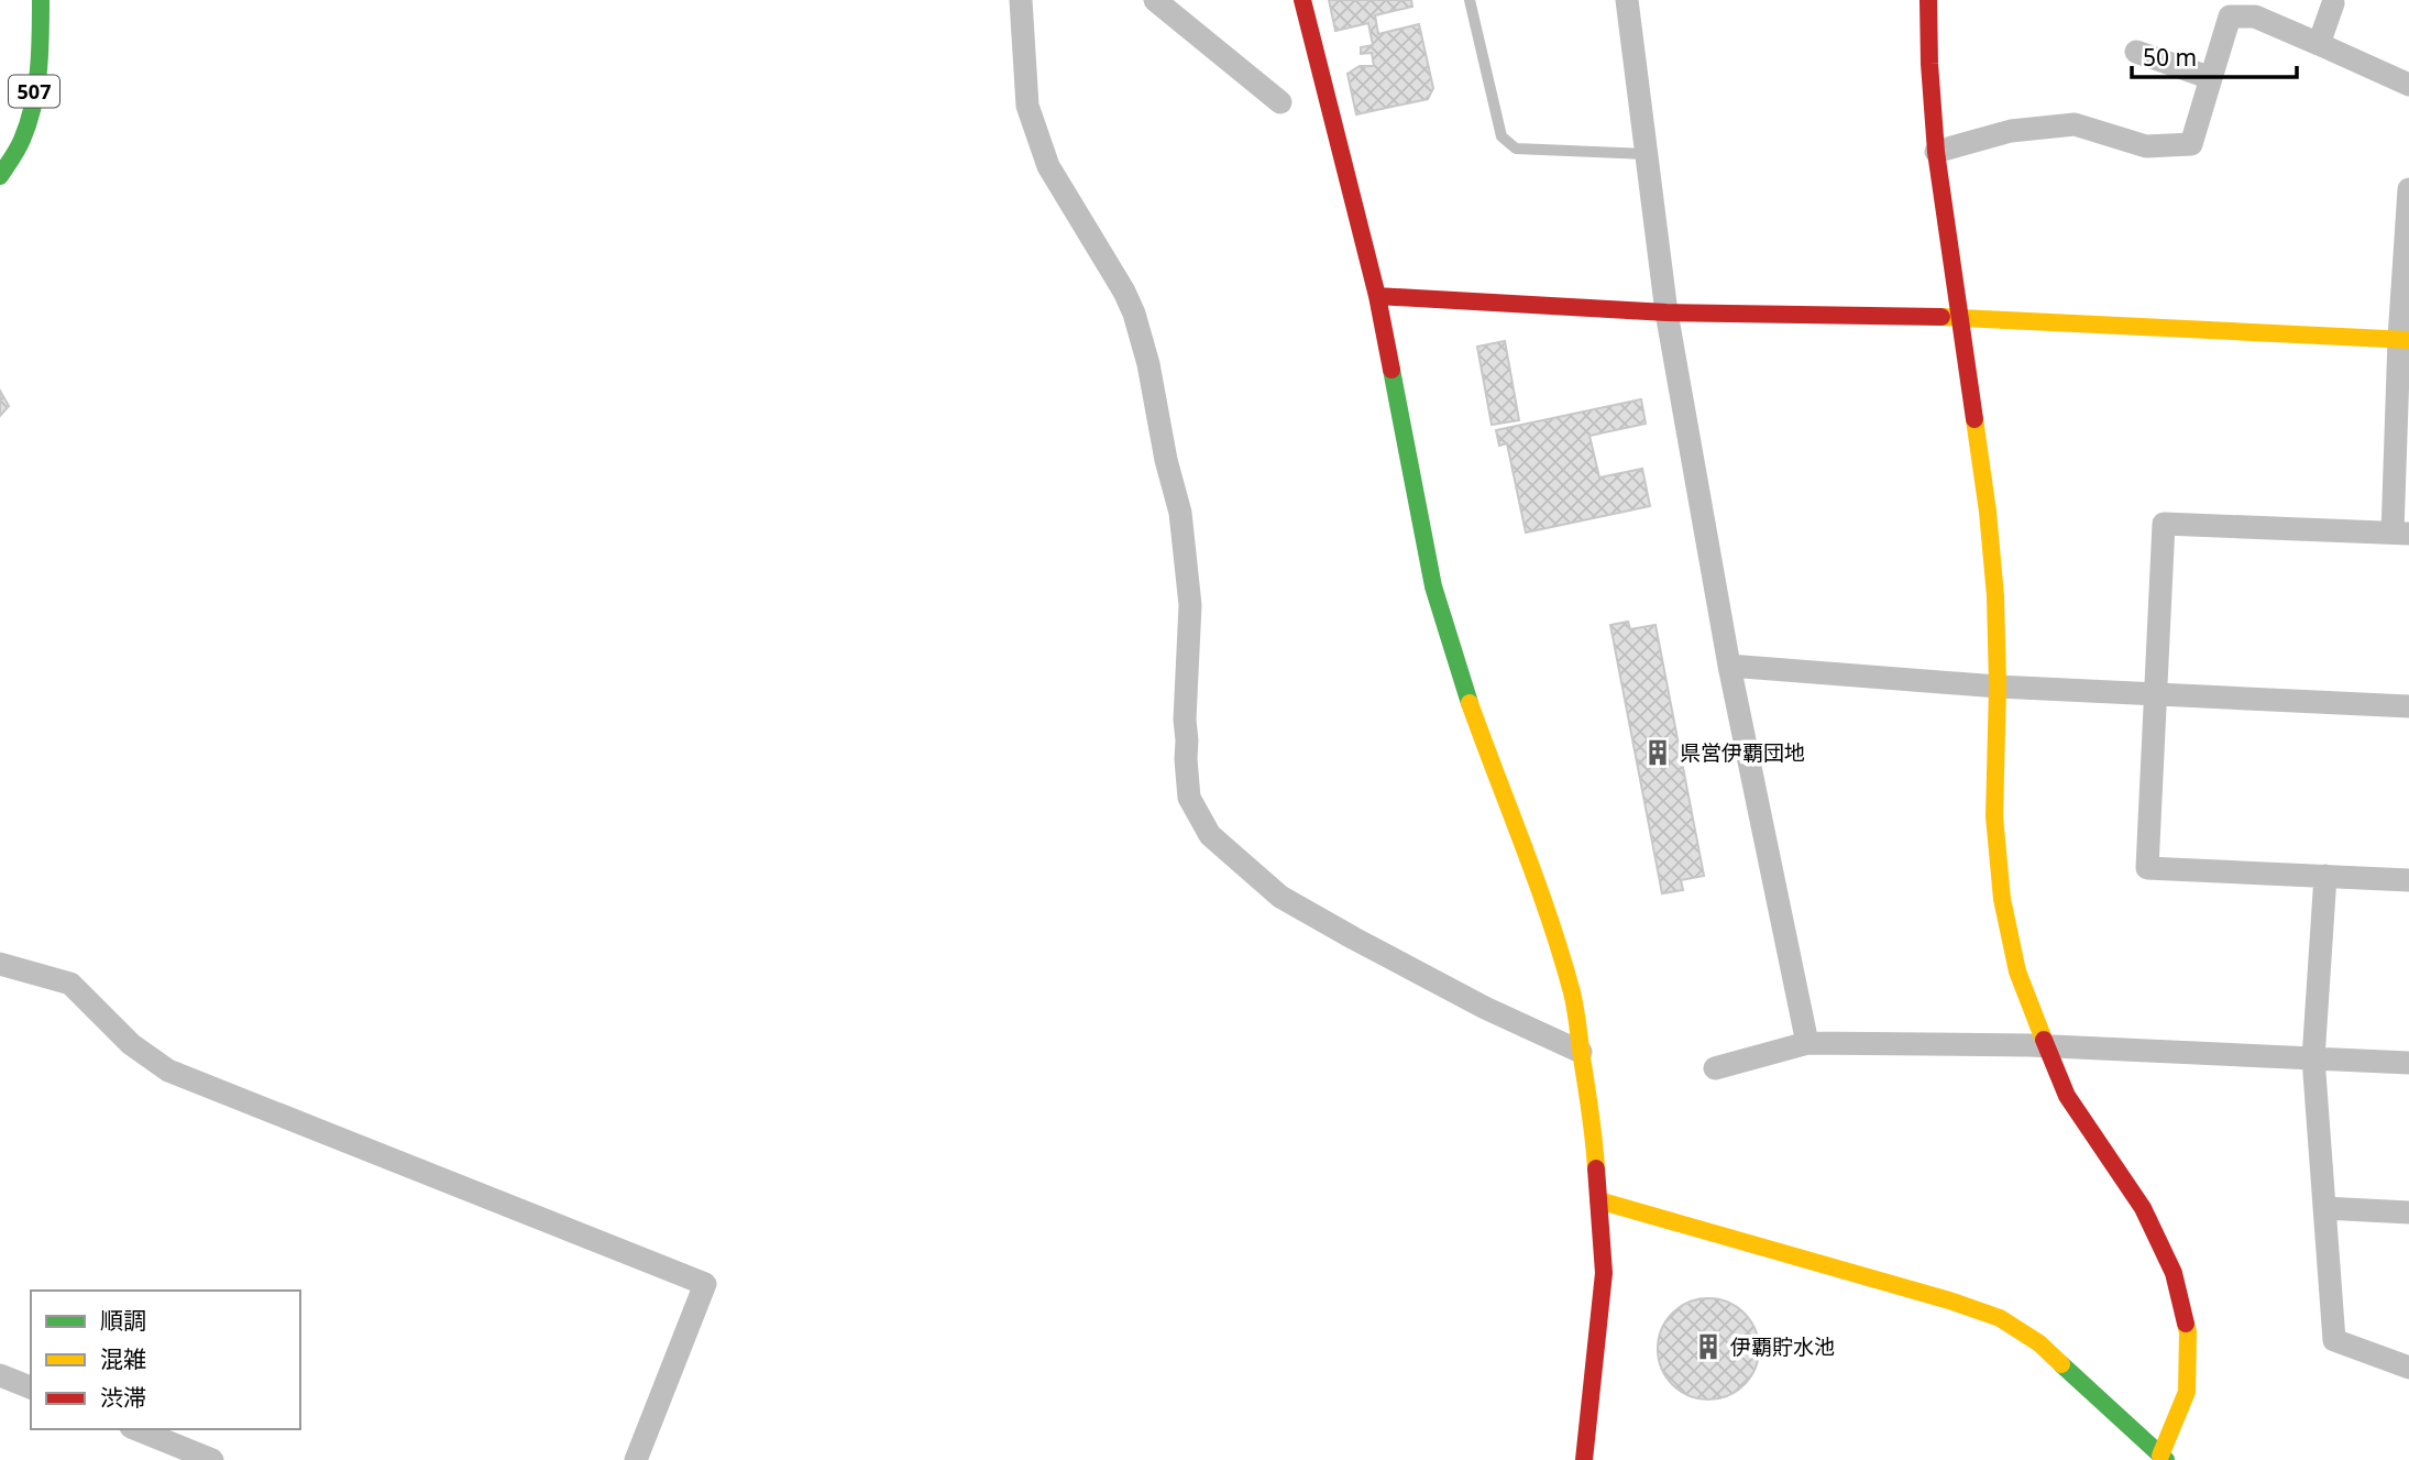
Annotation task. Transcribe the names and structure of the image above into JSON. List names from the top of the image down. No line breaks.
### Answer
{"streets":{"main road":["507"]},"places":{"building":["県営伊覇団地","伊覇貯水池"]},"legend":["順調","混雑","渋滞"],"scale_bar":"50 m"}
